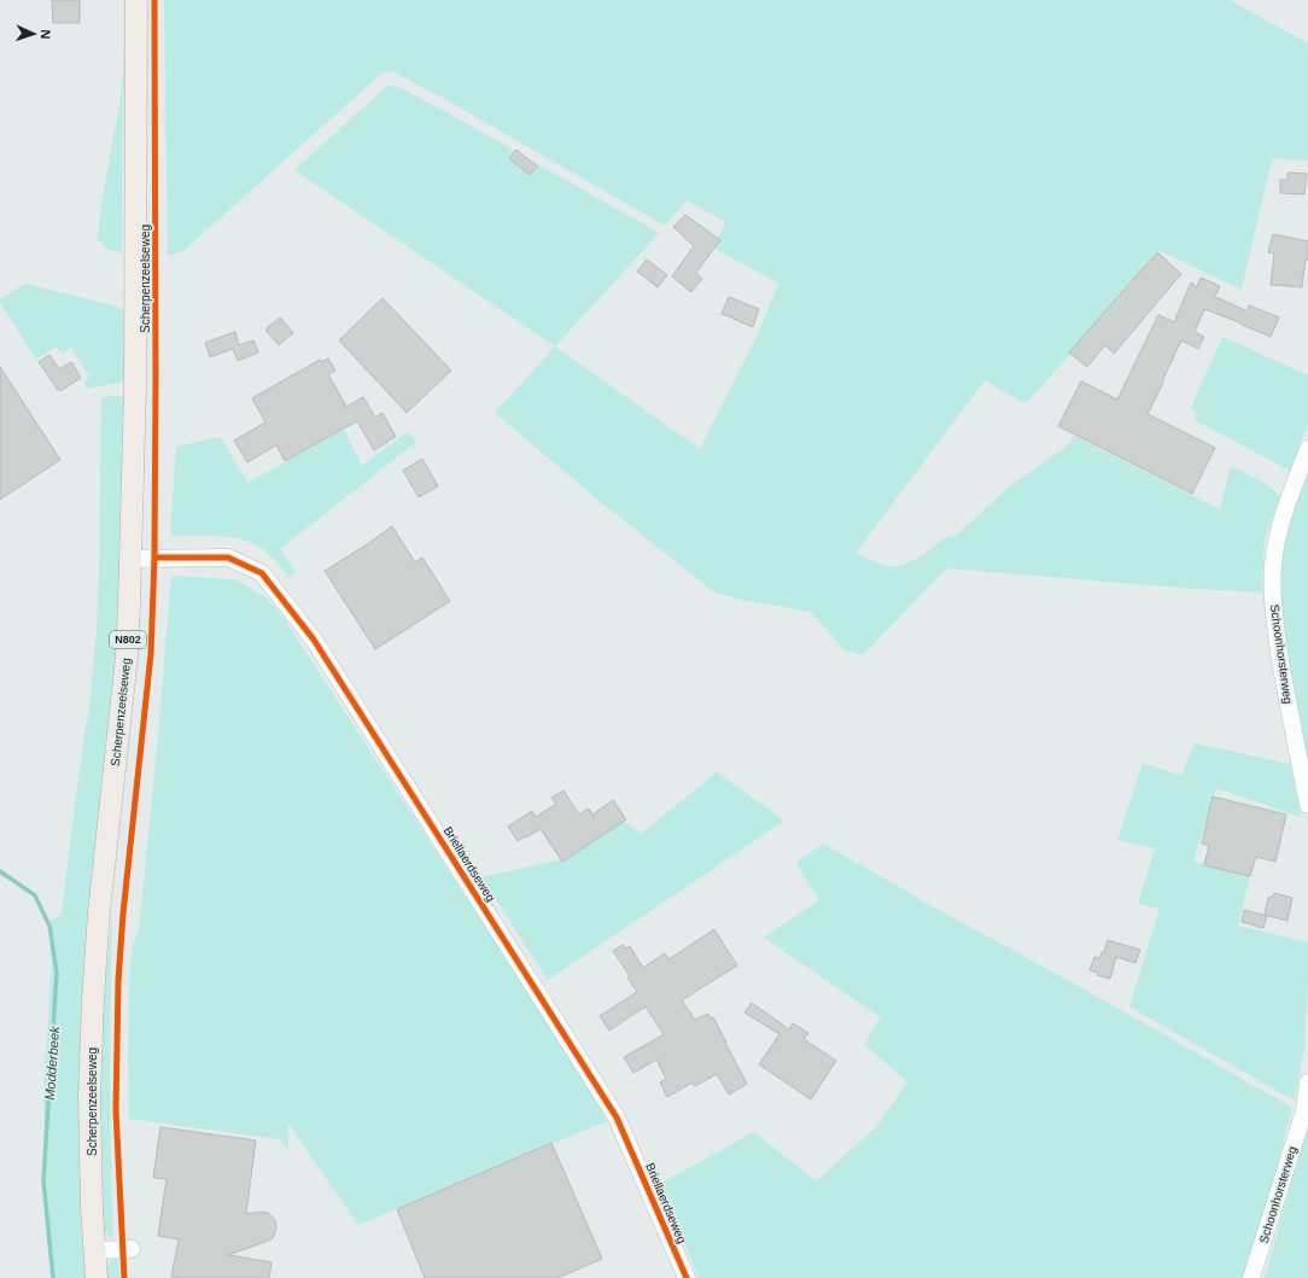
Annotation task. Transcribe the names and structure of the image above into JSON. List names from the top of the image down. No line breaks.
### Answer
{"streets":{"main road":["Scherpenzeelseweg","N802"],"street":["Schoonhorsterweg","Briellaerdseweg"]},"crossings":[["Scherpenzeelseweg","Briellaerdseweg"]],"water":["Modderbeek"],"north":"right"}
